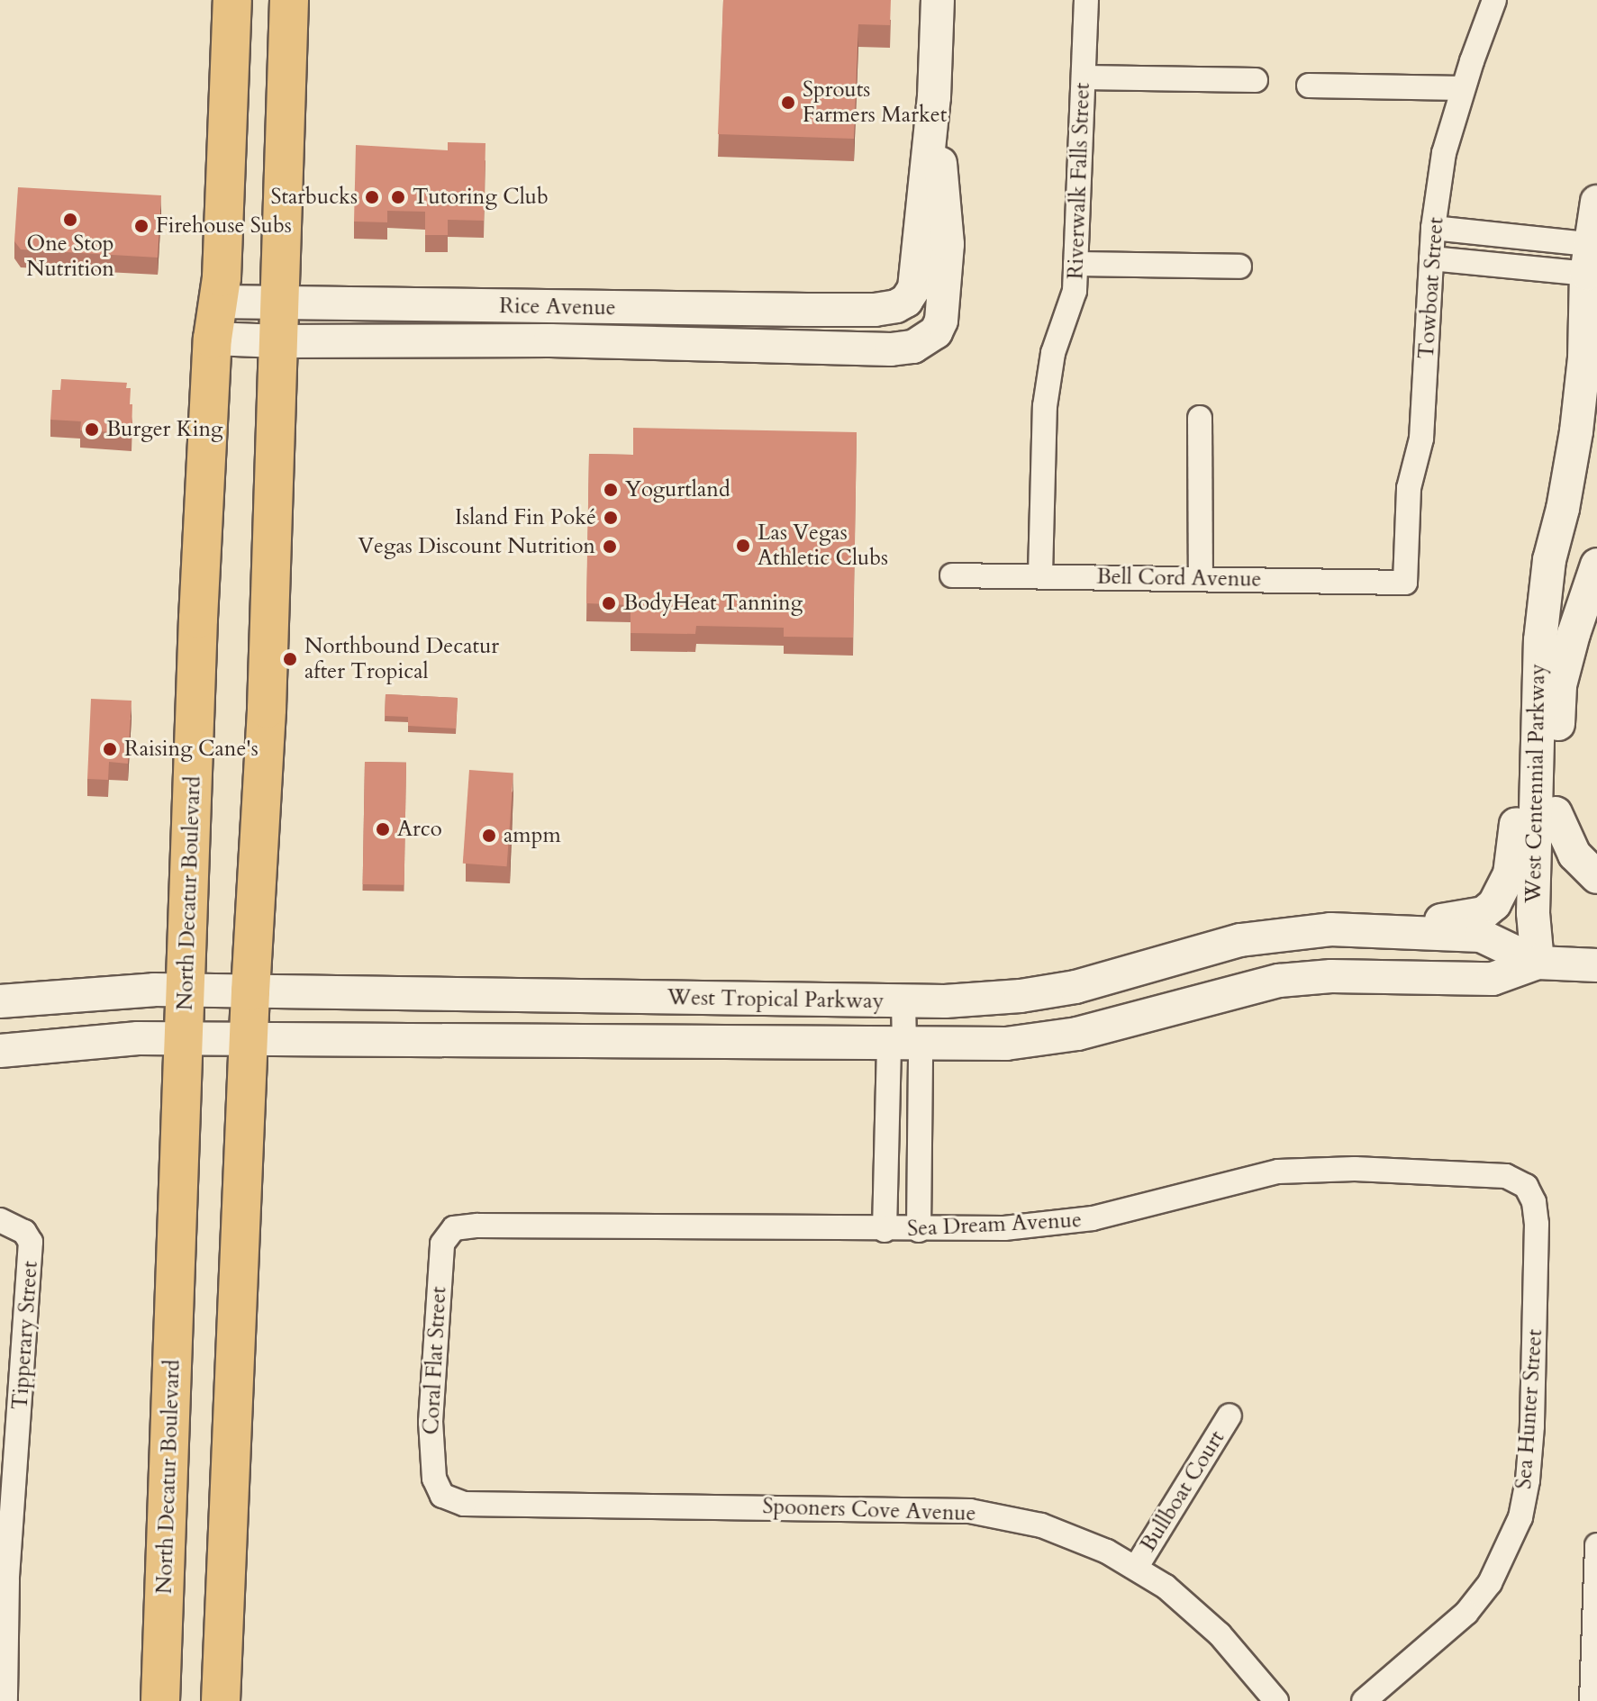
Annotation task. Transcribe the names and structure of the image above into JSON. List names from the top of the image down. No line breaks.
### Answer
{"streets":{"main road":["Rice Avenue","West Centennial Parkway","North Decatur Boulevard","West Tropical Parkway"],"street":["Riverwalk Falls Street","Towboat Street","Bell Cord Avenue","Sea Dream Avenue","Tipperary Street","Coral Flat Street","Sea Hunter Street","Bullboat Court","Spooners Cove Avenue"]},"crossings":[["Riverwalk Falls Street","Bell Cord Avenue"],["Towboat Street","Bell Cord Avenue"],["Rice Avenue","North Decatur Boulevard"],["West Centennial Parkway","West Tropical Parkway"],["North Decatur Boulevard","West Tropical Parkway"],["Sea Dream Avenue","Coral Flat Street"],["Sea Dream Avenue","Sea Hunter Street"],["Coral Flat Street","Spooners Cove Avenue"],["Bullboat Court","Spooners Cove Avenue"]],"places":["Sprouts Farmers Market","Starbucks","Tutoring Club","One Stop Nutrition","Firehouse Subs","Burger King","Yogurtland","Island Fin Poké","Las Vegas Athletic Clubs","Vegas Discount Nutrition","BodyHeat Tanning","Northbound Decatur after Tropical","Raising Cane's","Arco","ampm"]}
